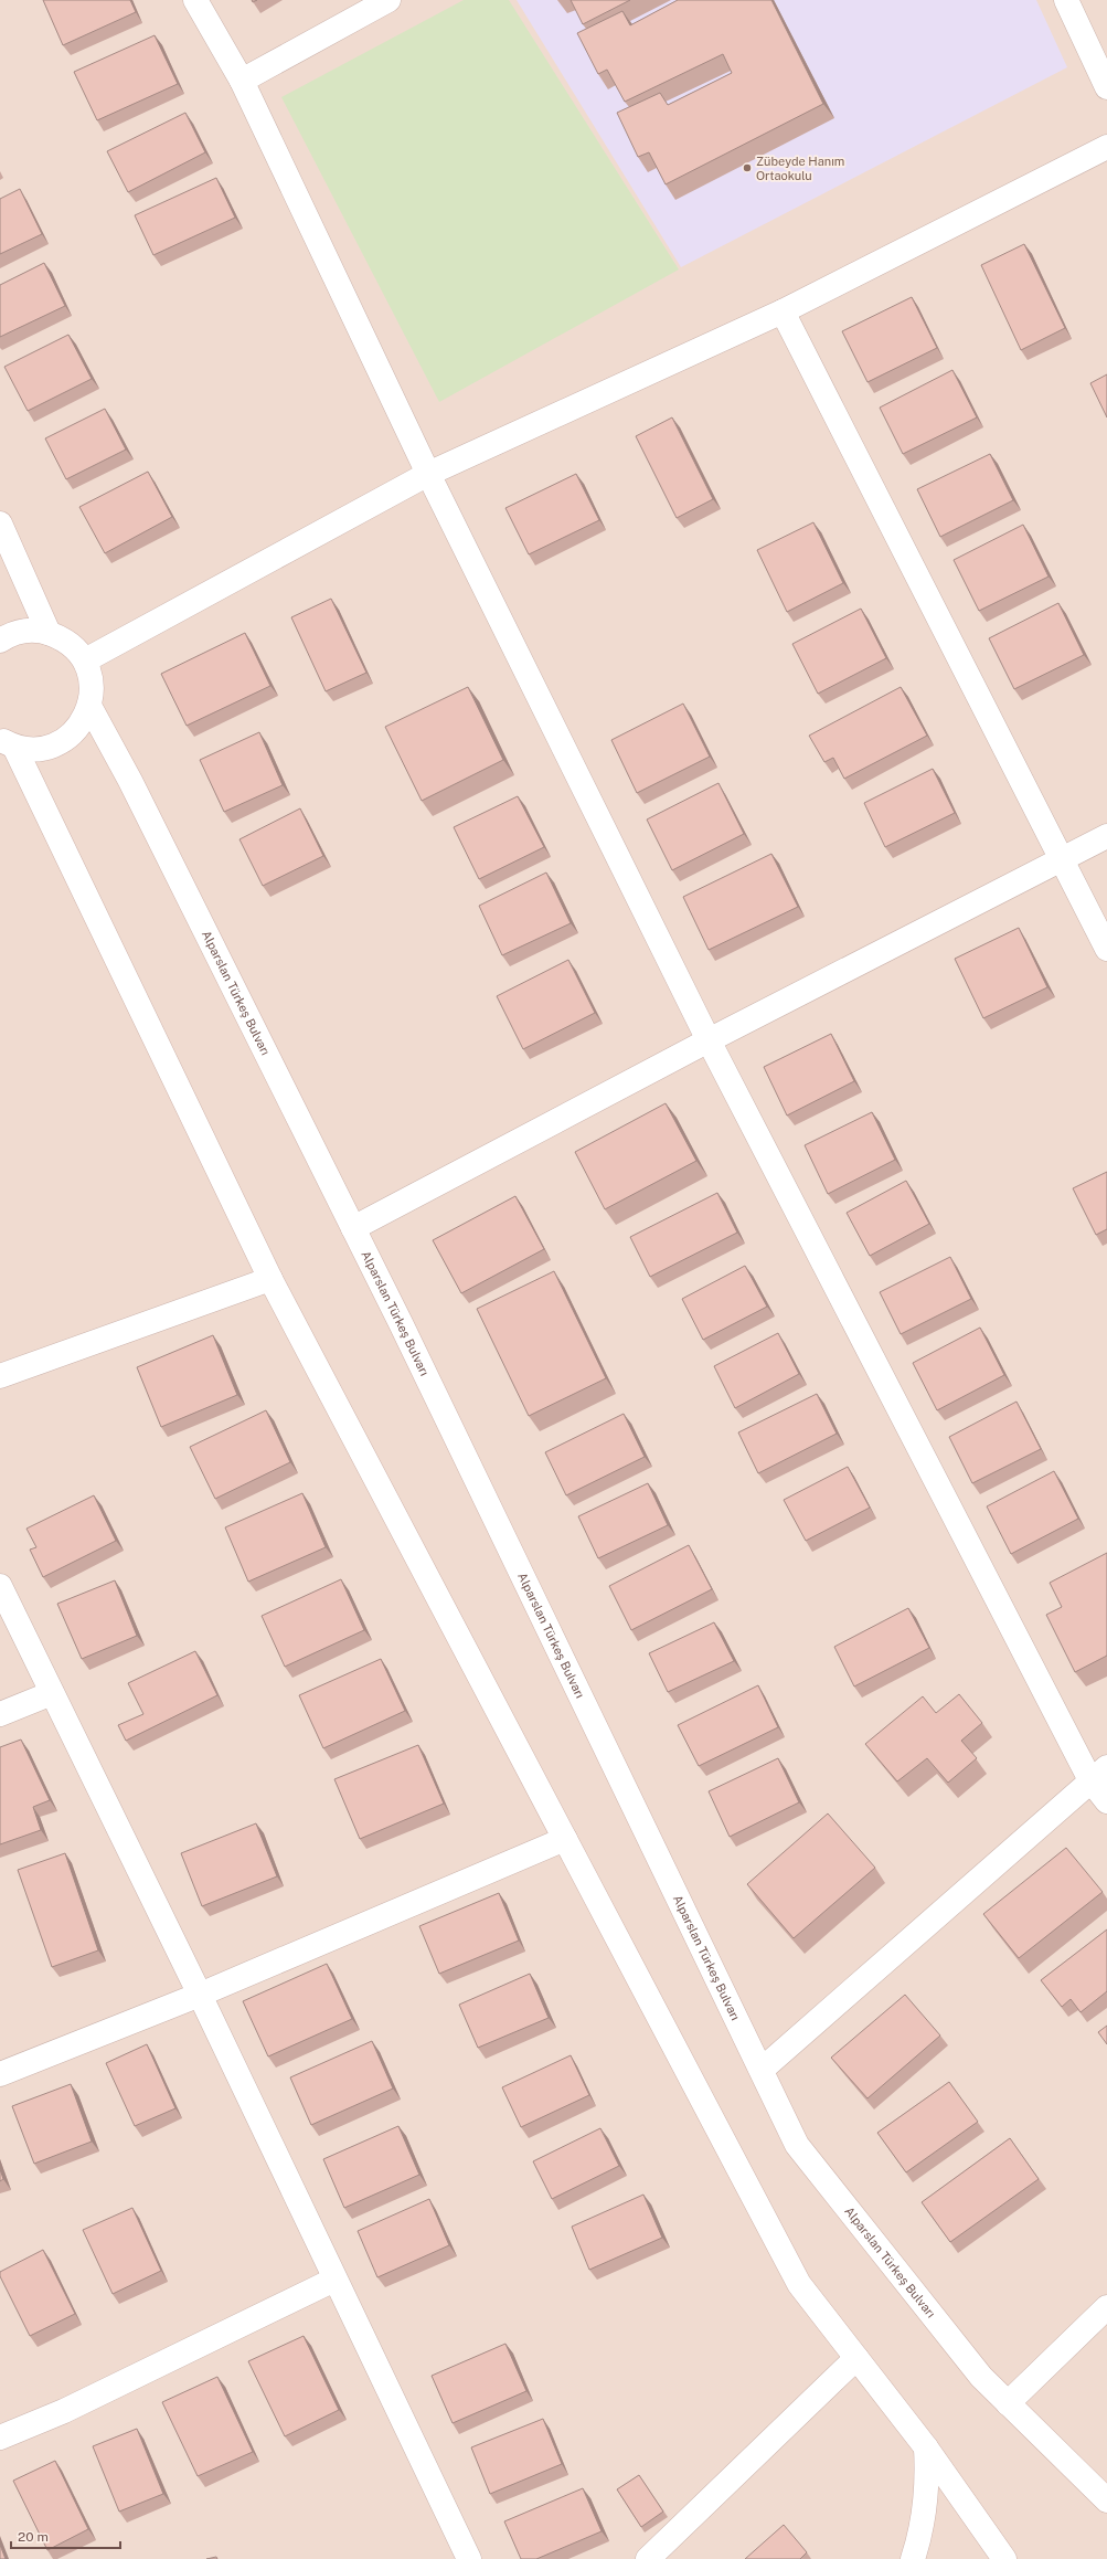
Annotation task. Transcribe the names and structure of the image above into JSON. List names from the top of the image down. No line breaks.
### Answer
{"streets":{"street":["Alparslan Türkeş Bulvarı"]},"places":["Zübeyde Hanım Ortaokulu"],"scale_bar":"20 m"}
